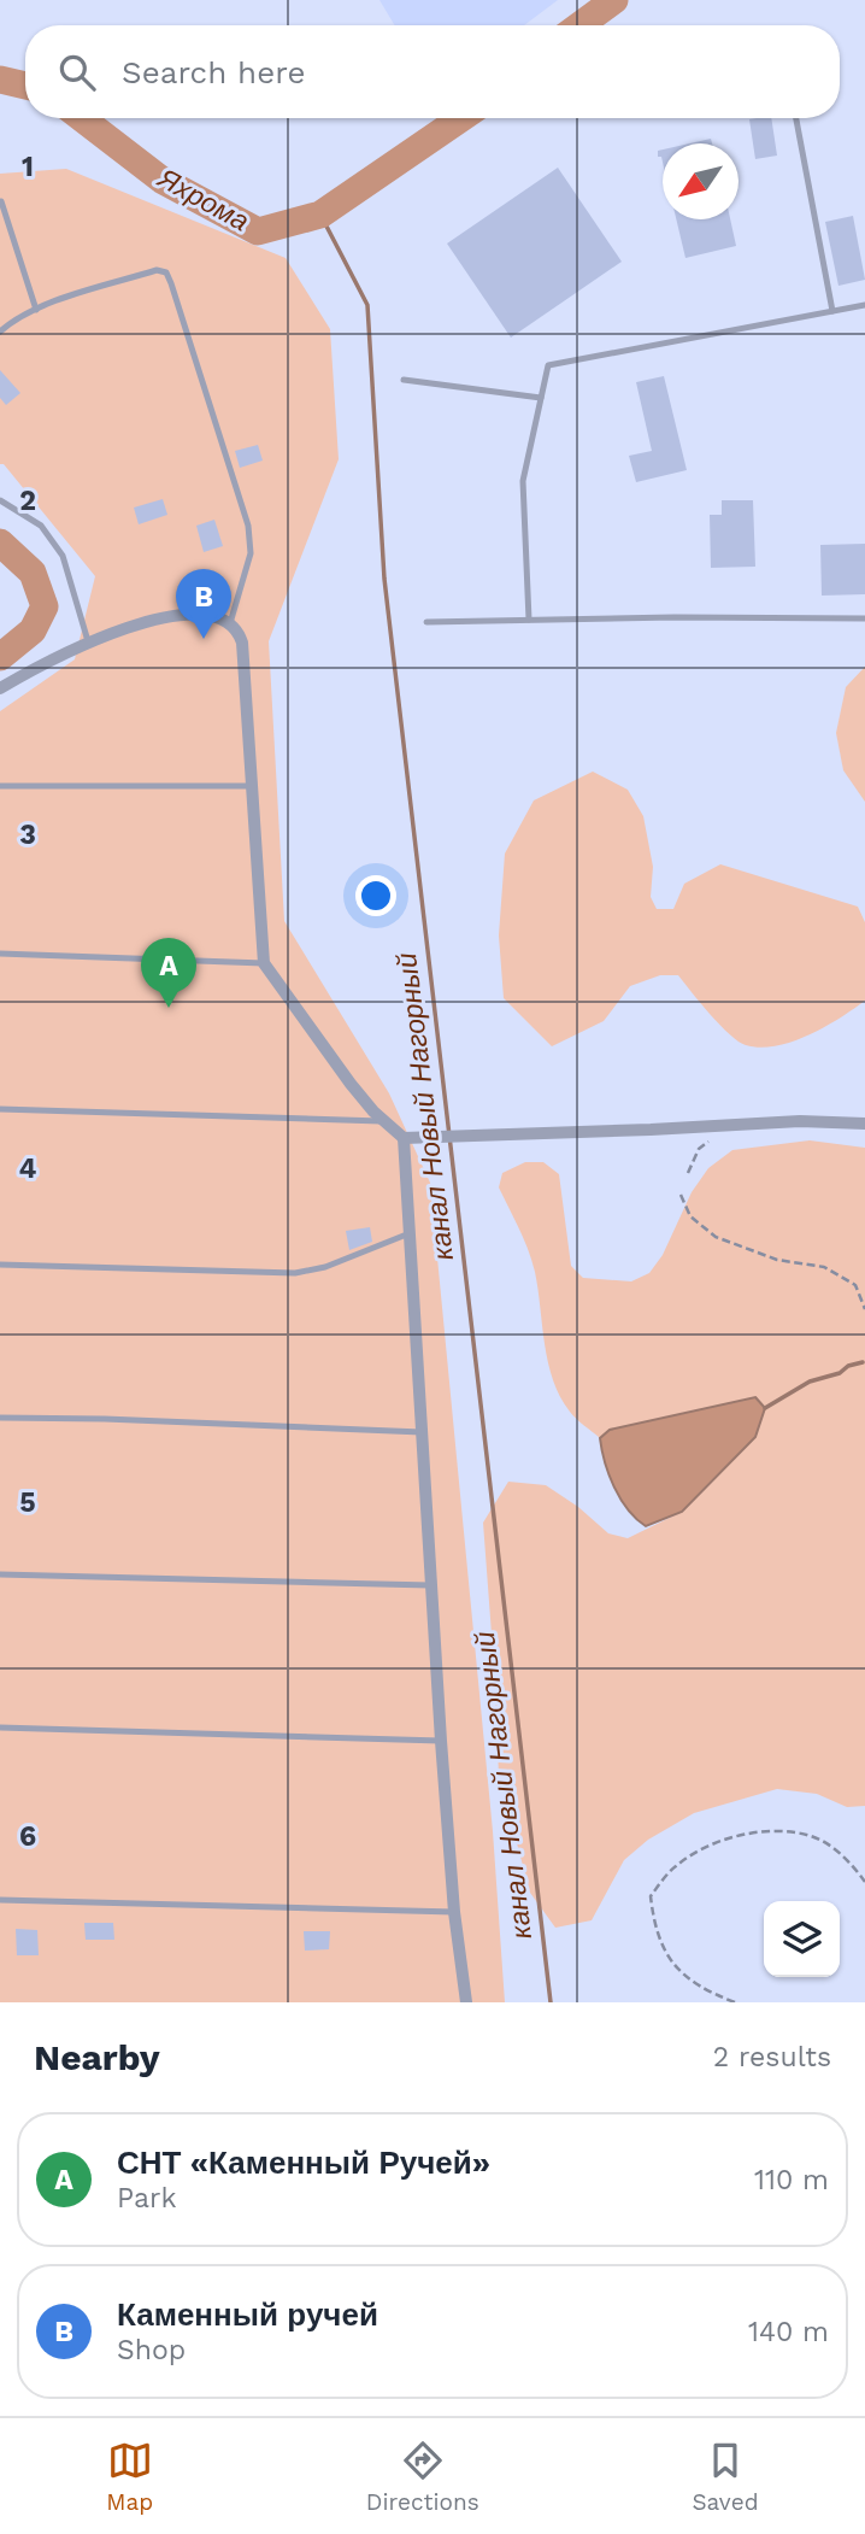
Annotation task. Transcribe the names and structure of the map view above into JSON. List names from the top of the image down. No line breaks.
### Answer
{"water":["Яхрома","канал Новый Нагорный"],"north":"bottom left","page":{"search":"Search here","pins":["B","A"],"heading":["Nearby","2 results"],"list":[{"mark":"A","name":"СНТ «Каменный Ручей»","note":"Park","value":"110 m"},{"mark":"B","name":"Каменный ручей","note":"Shop","value":"140 m"}],"nav":["Map","Directions","Saved"]},"grid":{"rows":["1","2","3","4","5","6"]}}
